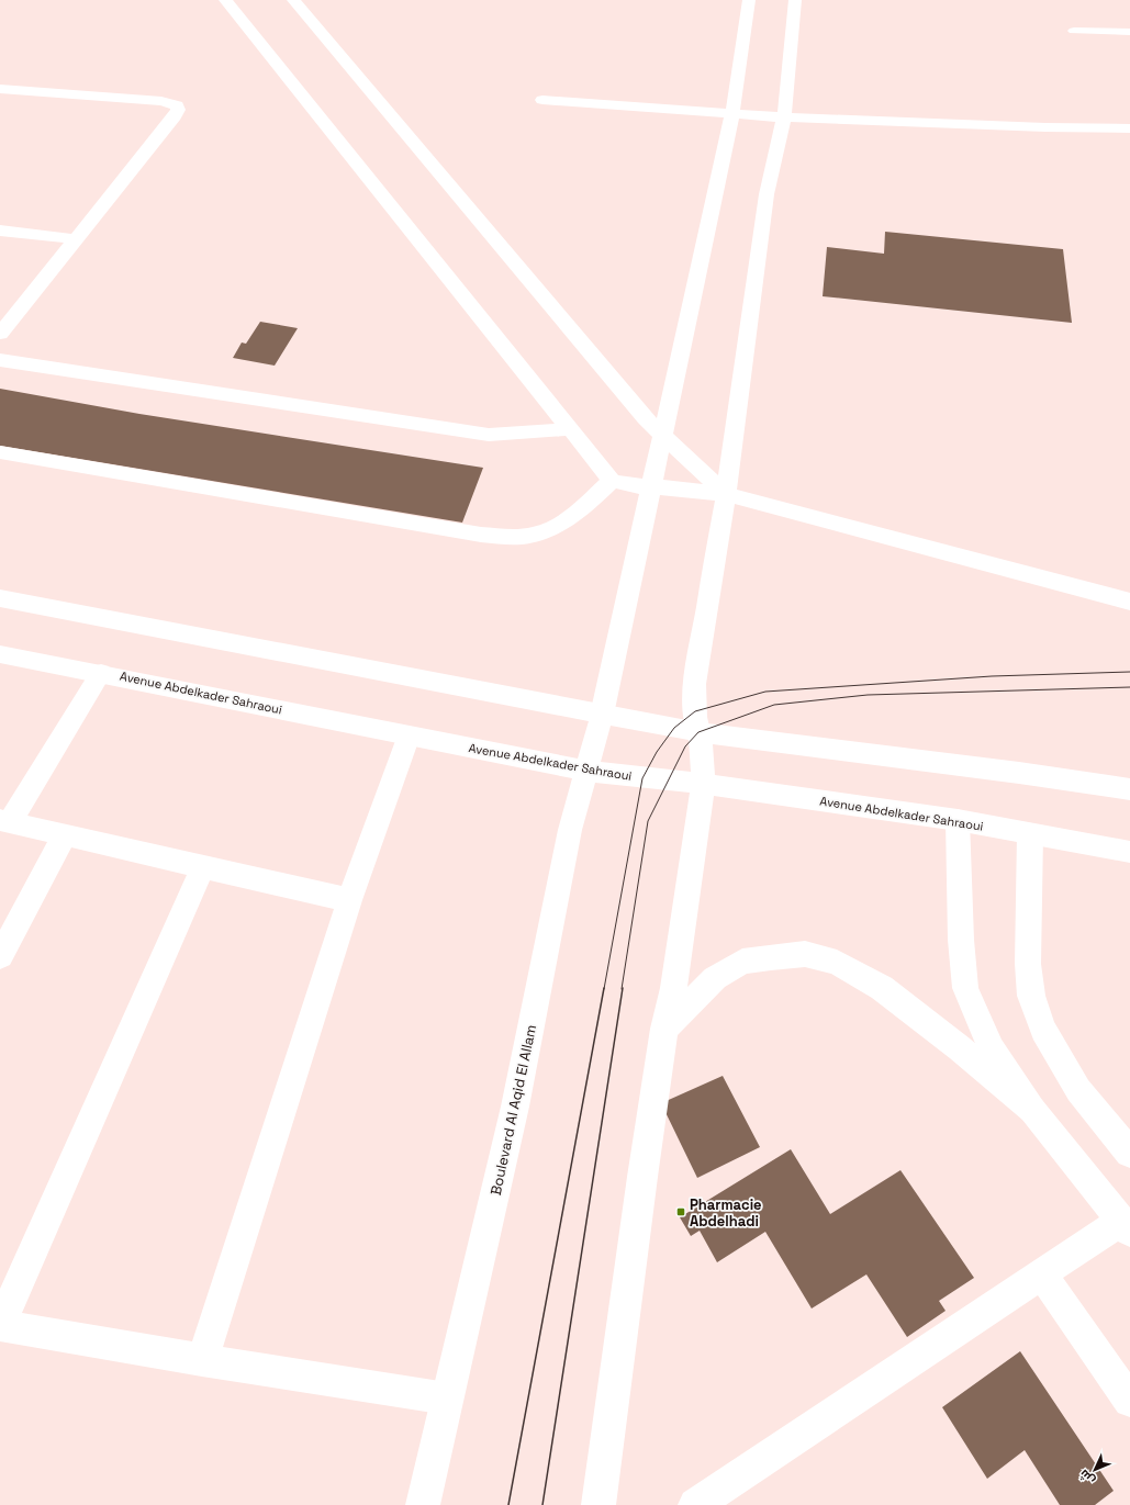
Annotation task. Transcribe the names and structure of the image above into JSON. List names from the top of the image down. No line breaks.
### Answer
{"streets":{"street":["Avenue Abdelkader Sahraoui","Boulevard Al Aqid El Allam"]},"crossings":[["Avenue Abdelkader Sahraoui","Boulevard Al Aqid El Allam"]],"places":{"transit":["Pharmacie Abdelhadi"]},"north":"bottom left"}
